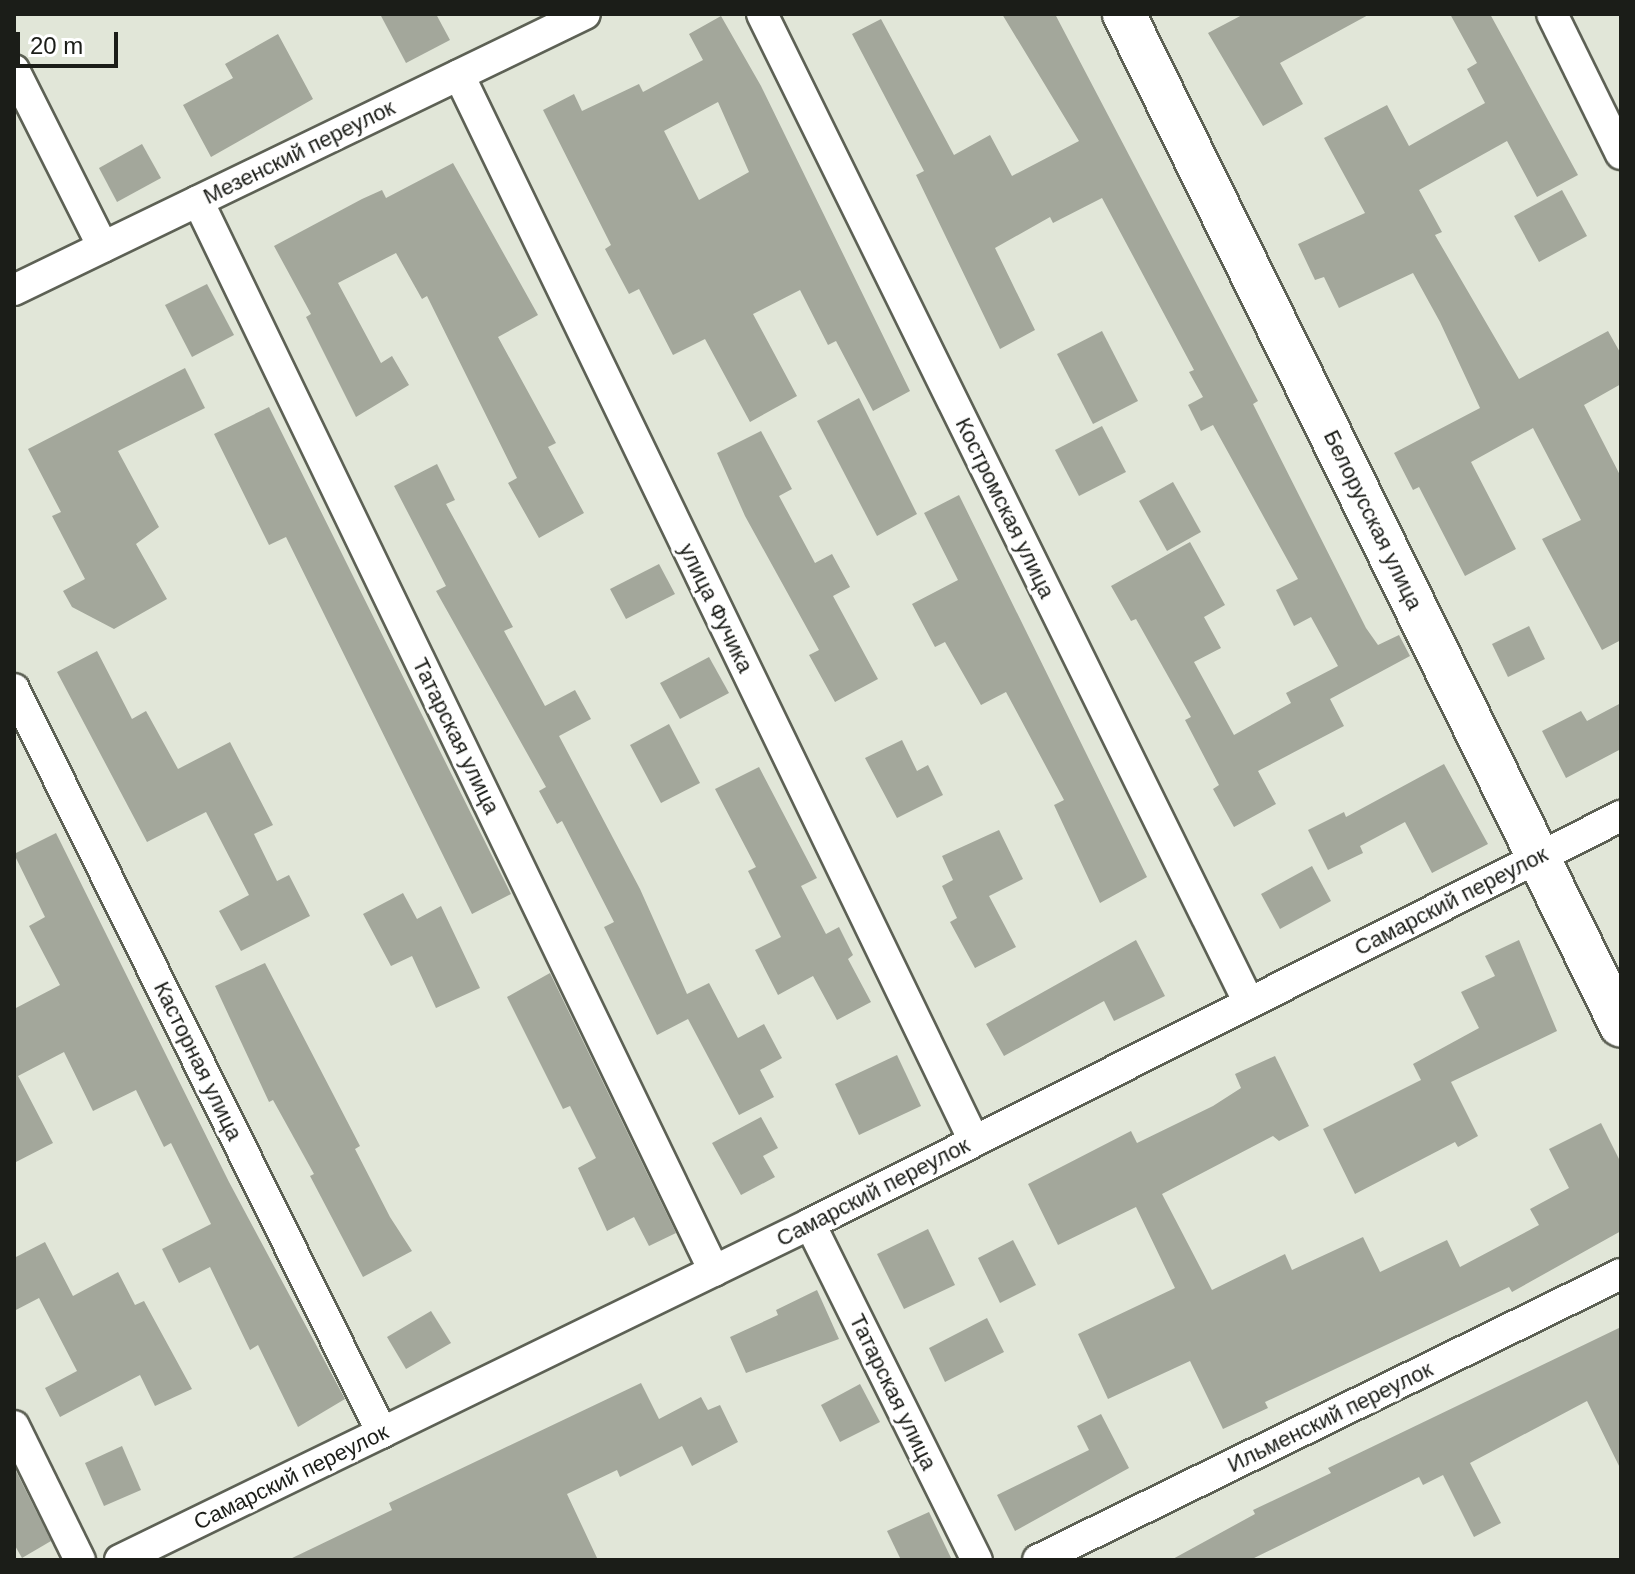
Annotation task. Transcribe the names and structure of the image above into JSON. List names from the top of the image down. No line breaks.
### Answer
{"streets":{"main road":["Белорусская улица"],"street":["Мезенский переулок","Костромская улица","улица Фучика","Татарская улица","Самарский переулок","Касторная улица","Ильменский переулок"]},"crossings":[["Мезенский переулок","улица Фучика"],["Мезенский переулок","Татарская улица"],["Костромская улица","Самарский переулок"],["Белорусская улица","Самарский переулок"],["улица Фучика","Самарский переулок"],["Татарская улица","Самарский переулок"],["Самарский переулок","Касторная улица"]],"scale_bar":"20 m"}
